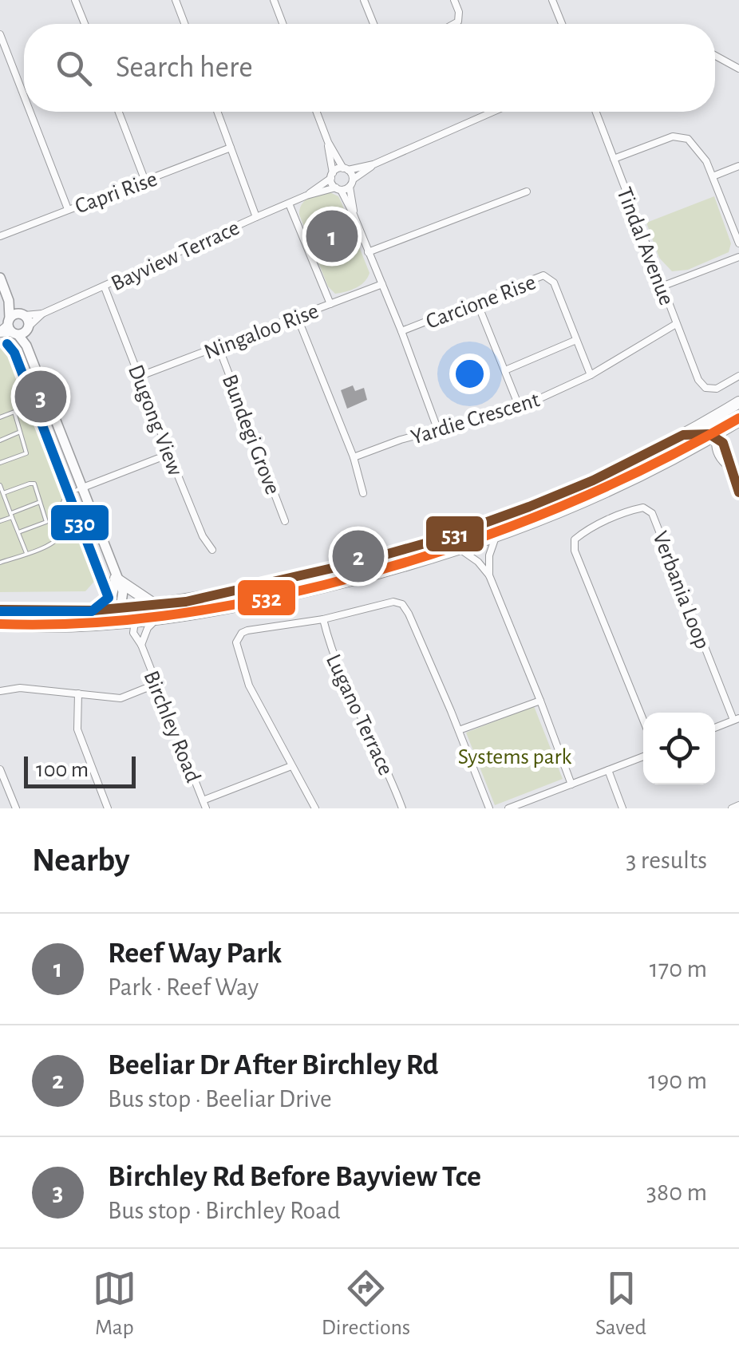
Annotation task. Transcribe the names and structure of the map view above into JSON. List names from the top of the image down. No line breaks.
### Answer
{"streets":{"street":["Capri Rise","Tindal Avenue","Bayview Terrace","Carcione Rise","Ningaloo Rise","Yardie Crescent","Dugong View","Bundegi Grove","Verbania Loop","Lugano Terrace","Birchley Road"]},"crossings":[["Tindal Avenue","Yardie Crescent"],["Bayview Terrace","Dugong View"],["Carcione Rise","Yardie Crescent"],["Ningaloo Rise","Dugong View"],["Ningaloo Rise","Bundegi Grove"]],"parks":["Systems park"],"lines":["transit line 530","transit line 532","transit line 531"],"scale_bar":"100 m","page":{"search":"Search here","pins":["1","3","2"],"scale":"100 m","heading":["Nearby","3 results"],"list":[{"mark":"1","name":"Reef Way Park","note":"Park · Reef Way","value":"170 m"},{"mark":"2","name":"Beeliar Dr After Birchley Rd","note":"Bus stop · Beeliar Drive","value":"190 m"},{"mark":"3","name":"Birchley Rd Before Bayview Tce","note":"Bus stop · Birchley Road","value":"380 m"}],"nav":["Map","Directions","Saved"]}}
